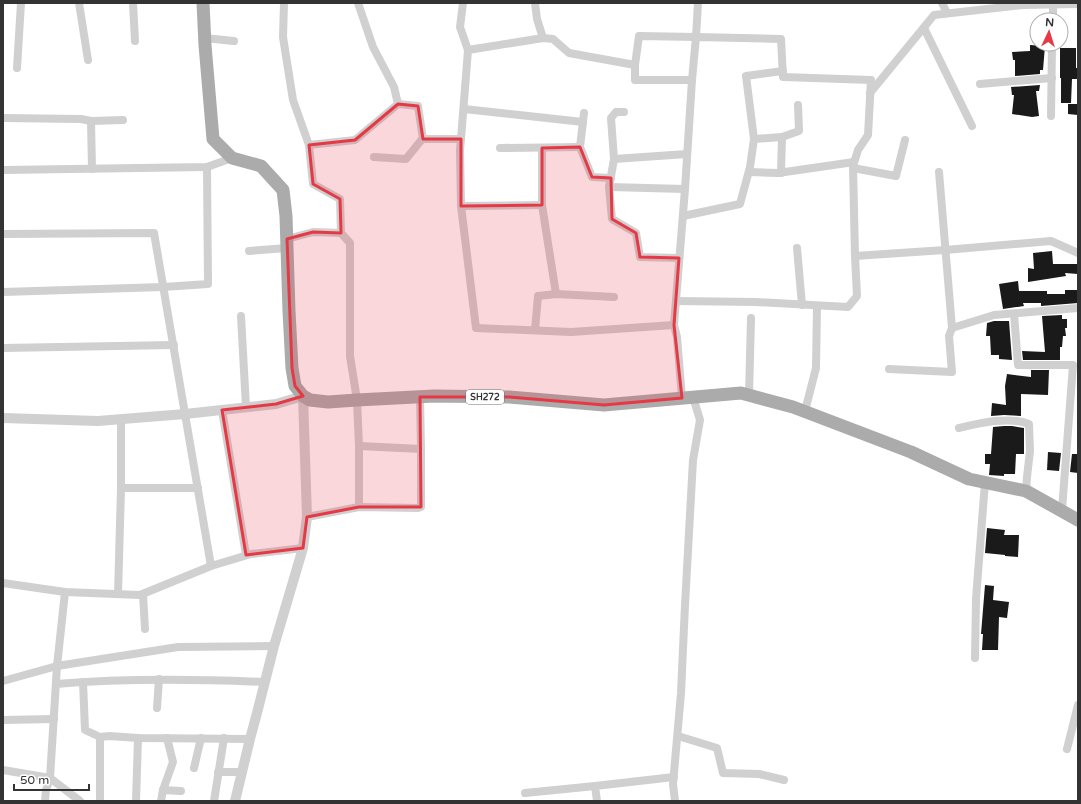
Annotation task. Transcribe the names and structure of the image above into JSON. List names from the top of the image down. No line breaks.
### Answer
{"streets":{"main road":["SH272"]},"scale_bar":"50 m","north":"top"}
